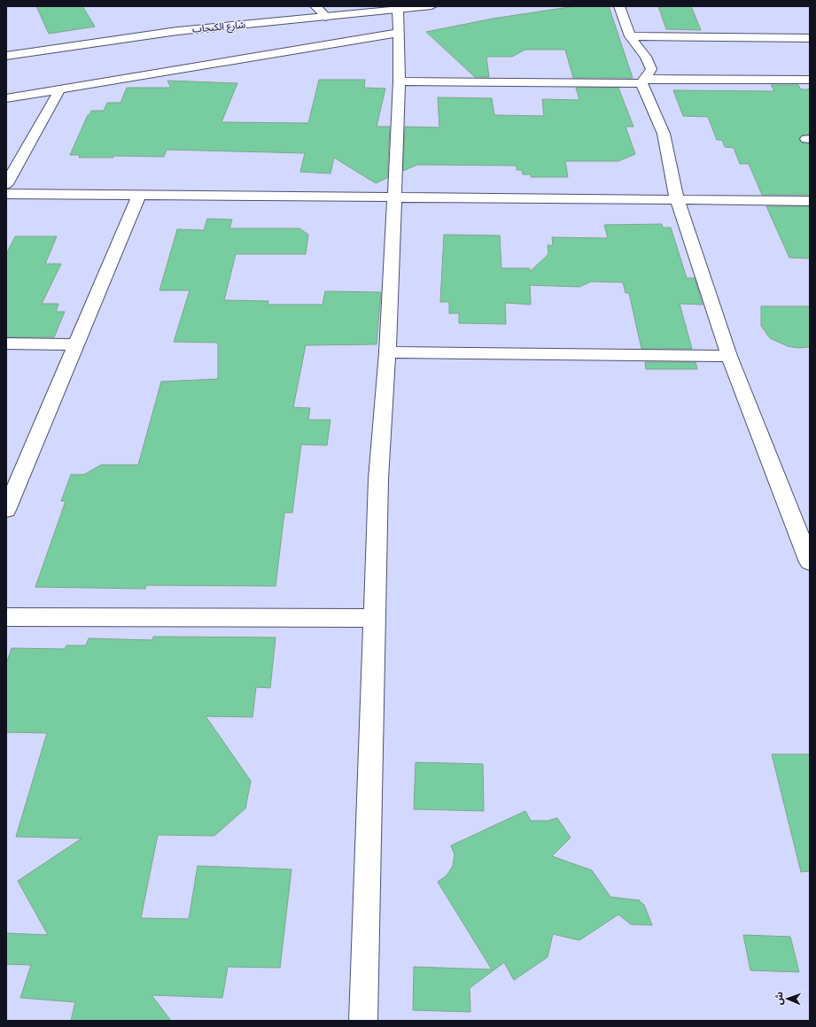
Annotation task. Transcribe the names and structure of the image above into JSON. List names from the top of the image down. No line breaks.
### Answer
{"streets":{"street":["شارع الكبجاب"]},"north":"left"}
